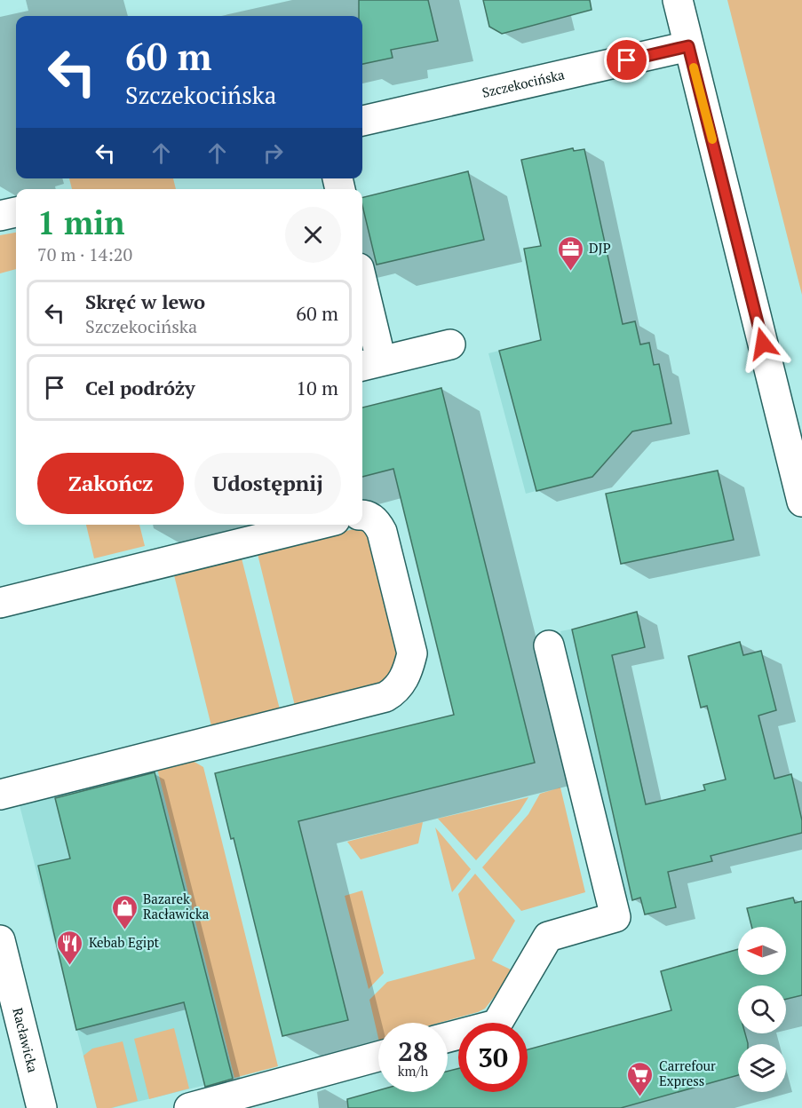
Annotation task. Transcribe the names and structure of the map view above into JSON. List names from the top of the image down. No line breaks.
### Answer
{"streets":{"street":["Szczekocińska","Racławicka"]},"places":{"office":["DJP"],"shop":["Bazarek Racławicka"],"restaurant":["Kebab Egipt"],"supermarket":["Carrefour Express"]},"north":"left","page":{"turn":["60 m","Szczekocińska"],"heading":["1 min","70 m · 14:20"],"list":[{"name":"Skręć w lewo","note":"Szczekocińska","value":"60 m"},{"name":"Cel podróży","value":"10 m"}],"buttons":["Zakończ","Udostępnij"],"speed":"28 km/h","limit":"30"}}
